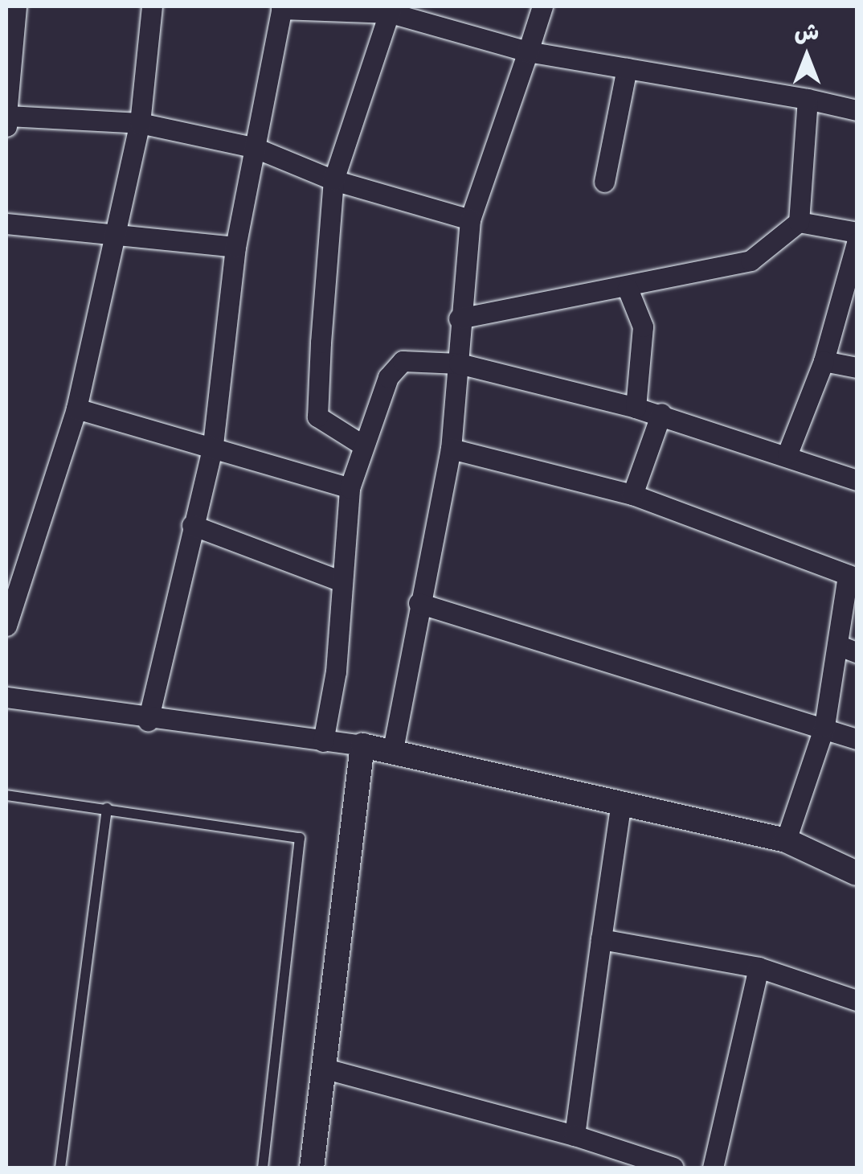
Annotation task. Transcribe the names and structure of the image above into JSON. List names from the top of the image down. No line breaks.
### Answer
{"north":"top"}
